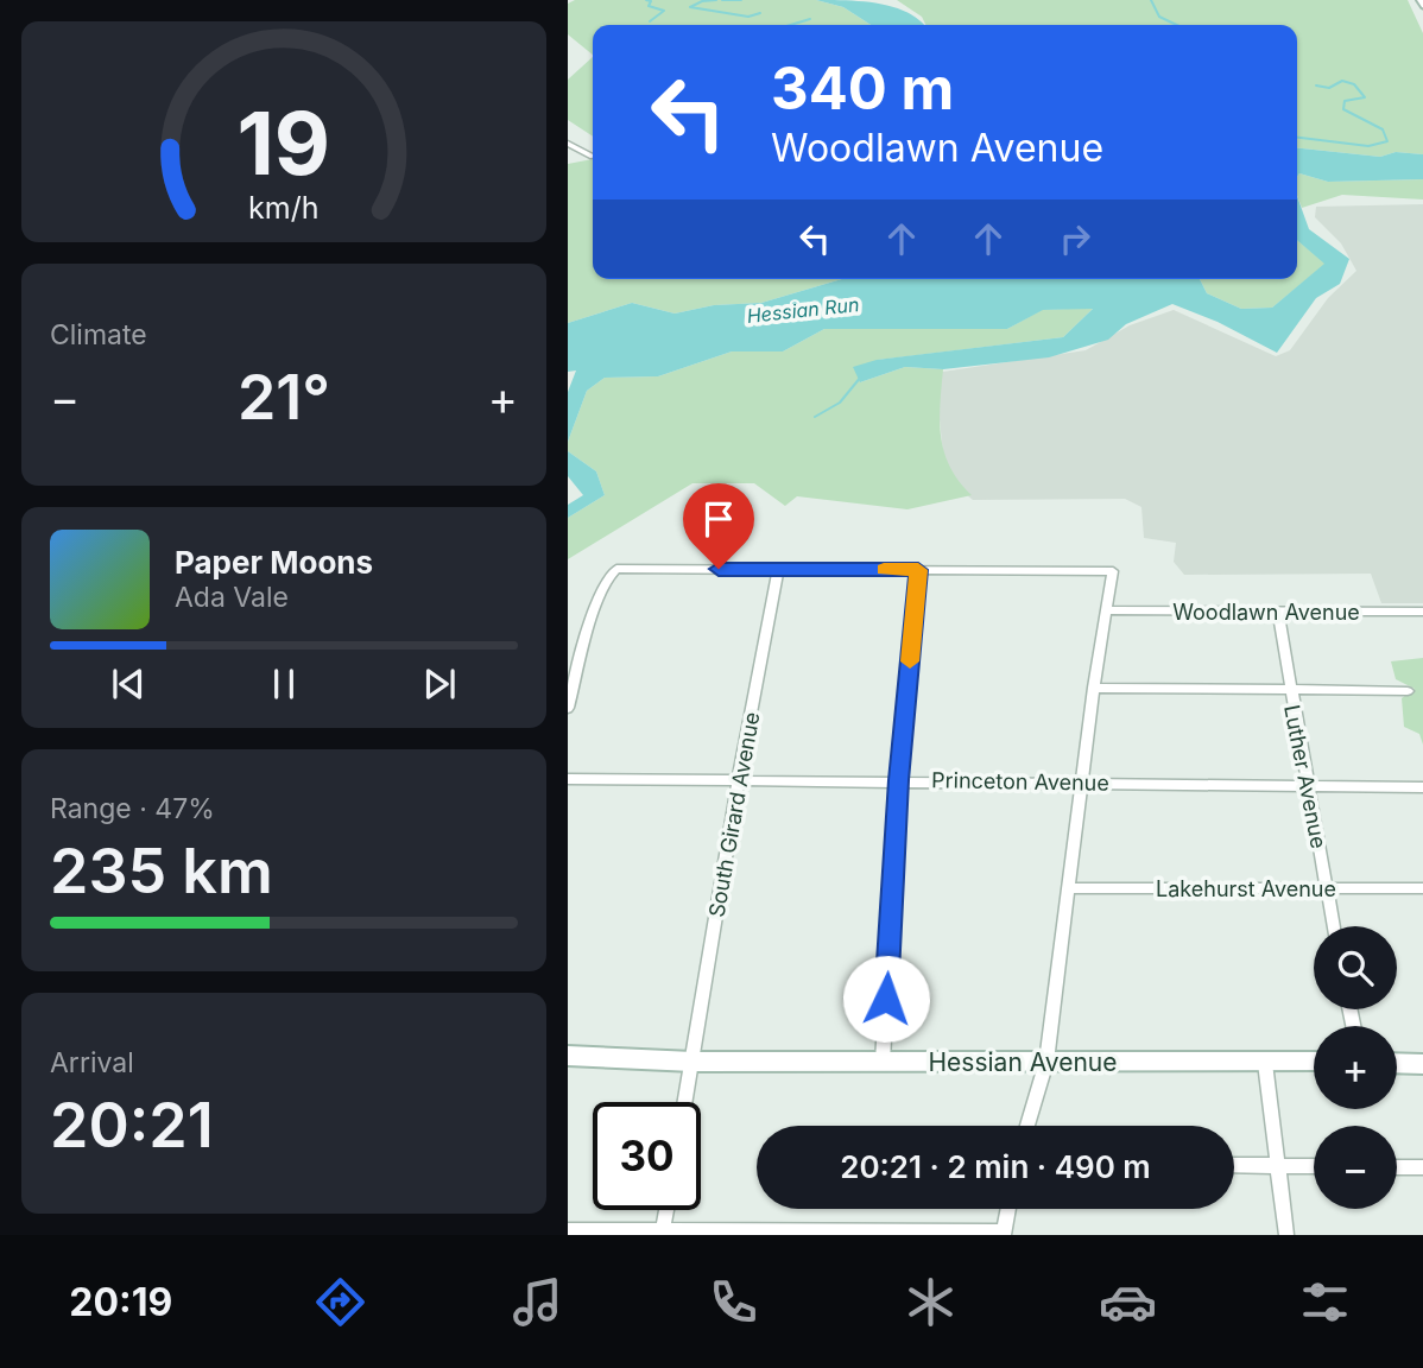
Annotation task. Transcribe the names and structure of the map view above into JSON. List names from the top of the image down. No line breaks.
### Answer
{"streets":{"main road":["Hessian Avenue"],"street":["Woodlawn Avenue","Luther Avenue","Princeton Avenue","South Girard Avenue","Lakehurst Avenue"]},"crossings":[["Woodlawn Avenue","Luther Avenue"],["Luther Avenue","Princeton Avenue"],["Luther Avenue","Lakehurst Avenue"],["Princeton Avenue","South Girard Avenue"],["South Girard Avenue","Hessian Avenue"]],"water":["Hessian Run"],"page":{"turn":["340 m","Woodlawn Avenue"],"tile":["Climate",["Range · 47%","235 km"],["Arrival","20:21"]],"heat":["−","21°","+"],"song":["Paper Moons","Ada Vale"],"map_buttons":["+","−"],"limit":"30","trip":"20:21 · 2 min · 490 m","tabs":"20:19","gauge":["19","km/h"]}}
